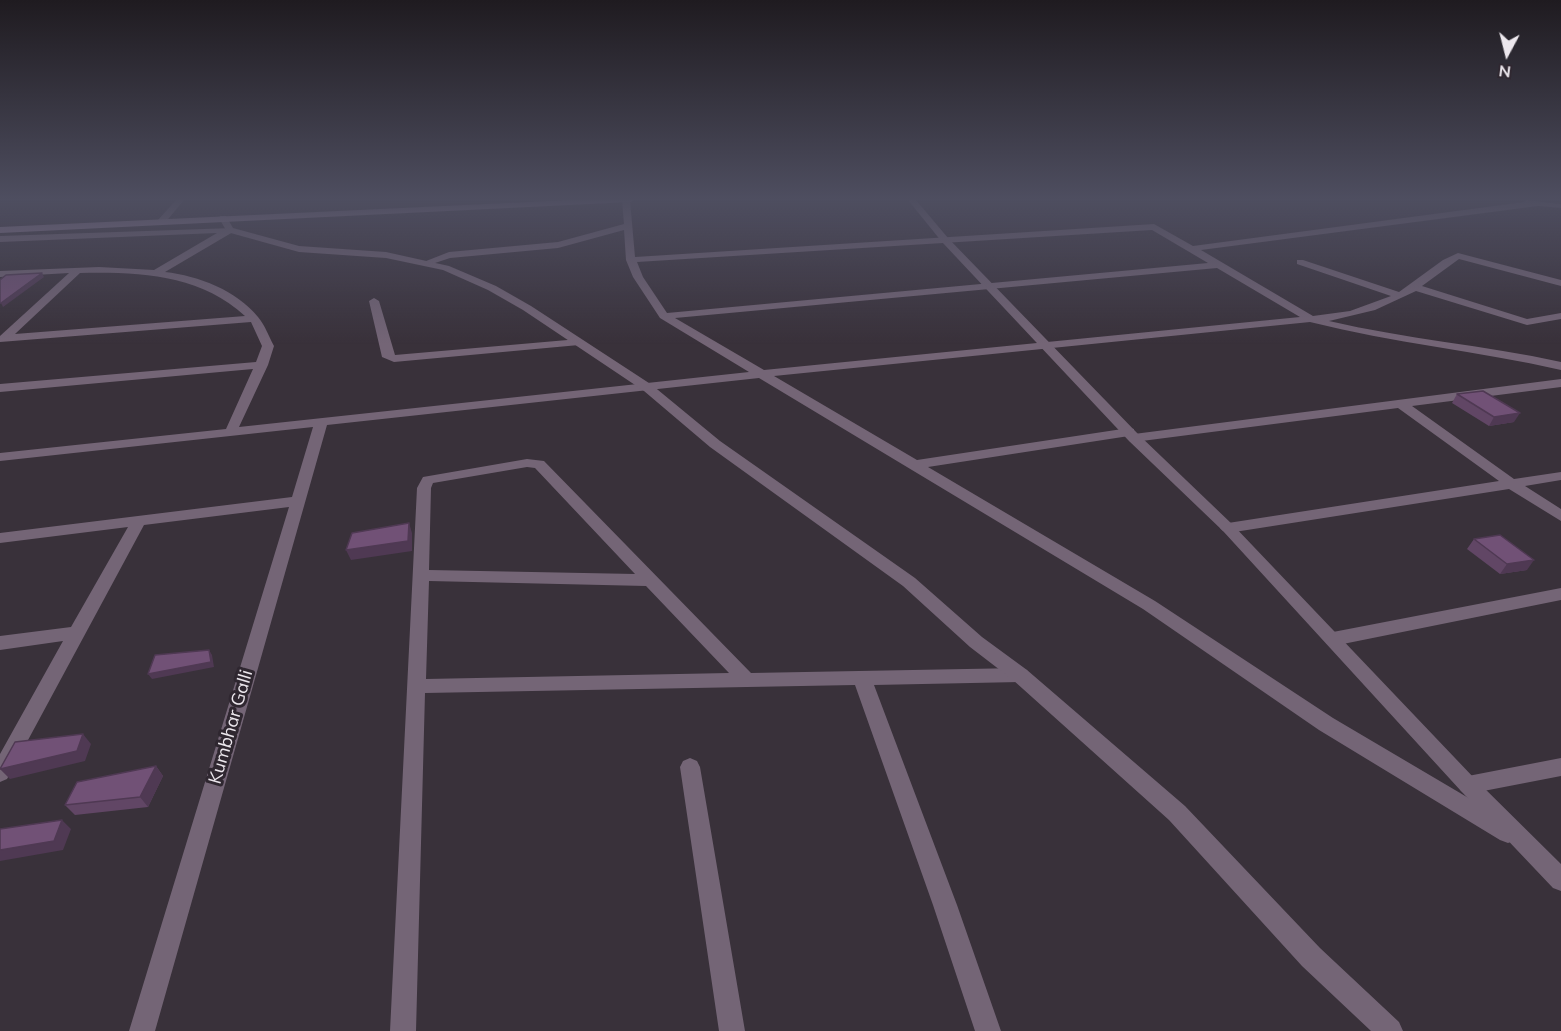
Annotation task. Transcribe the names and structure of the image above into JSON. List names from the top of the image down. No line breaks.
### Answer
{"streets":{"street":["Kumbhar Galli"]},"north":"bottom"}
